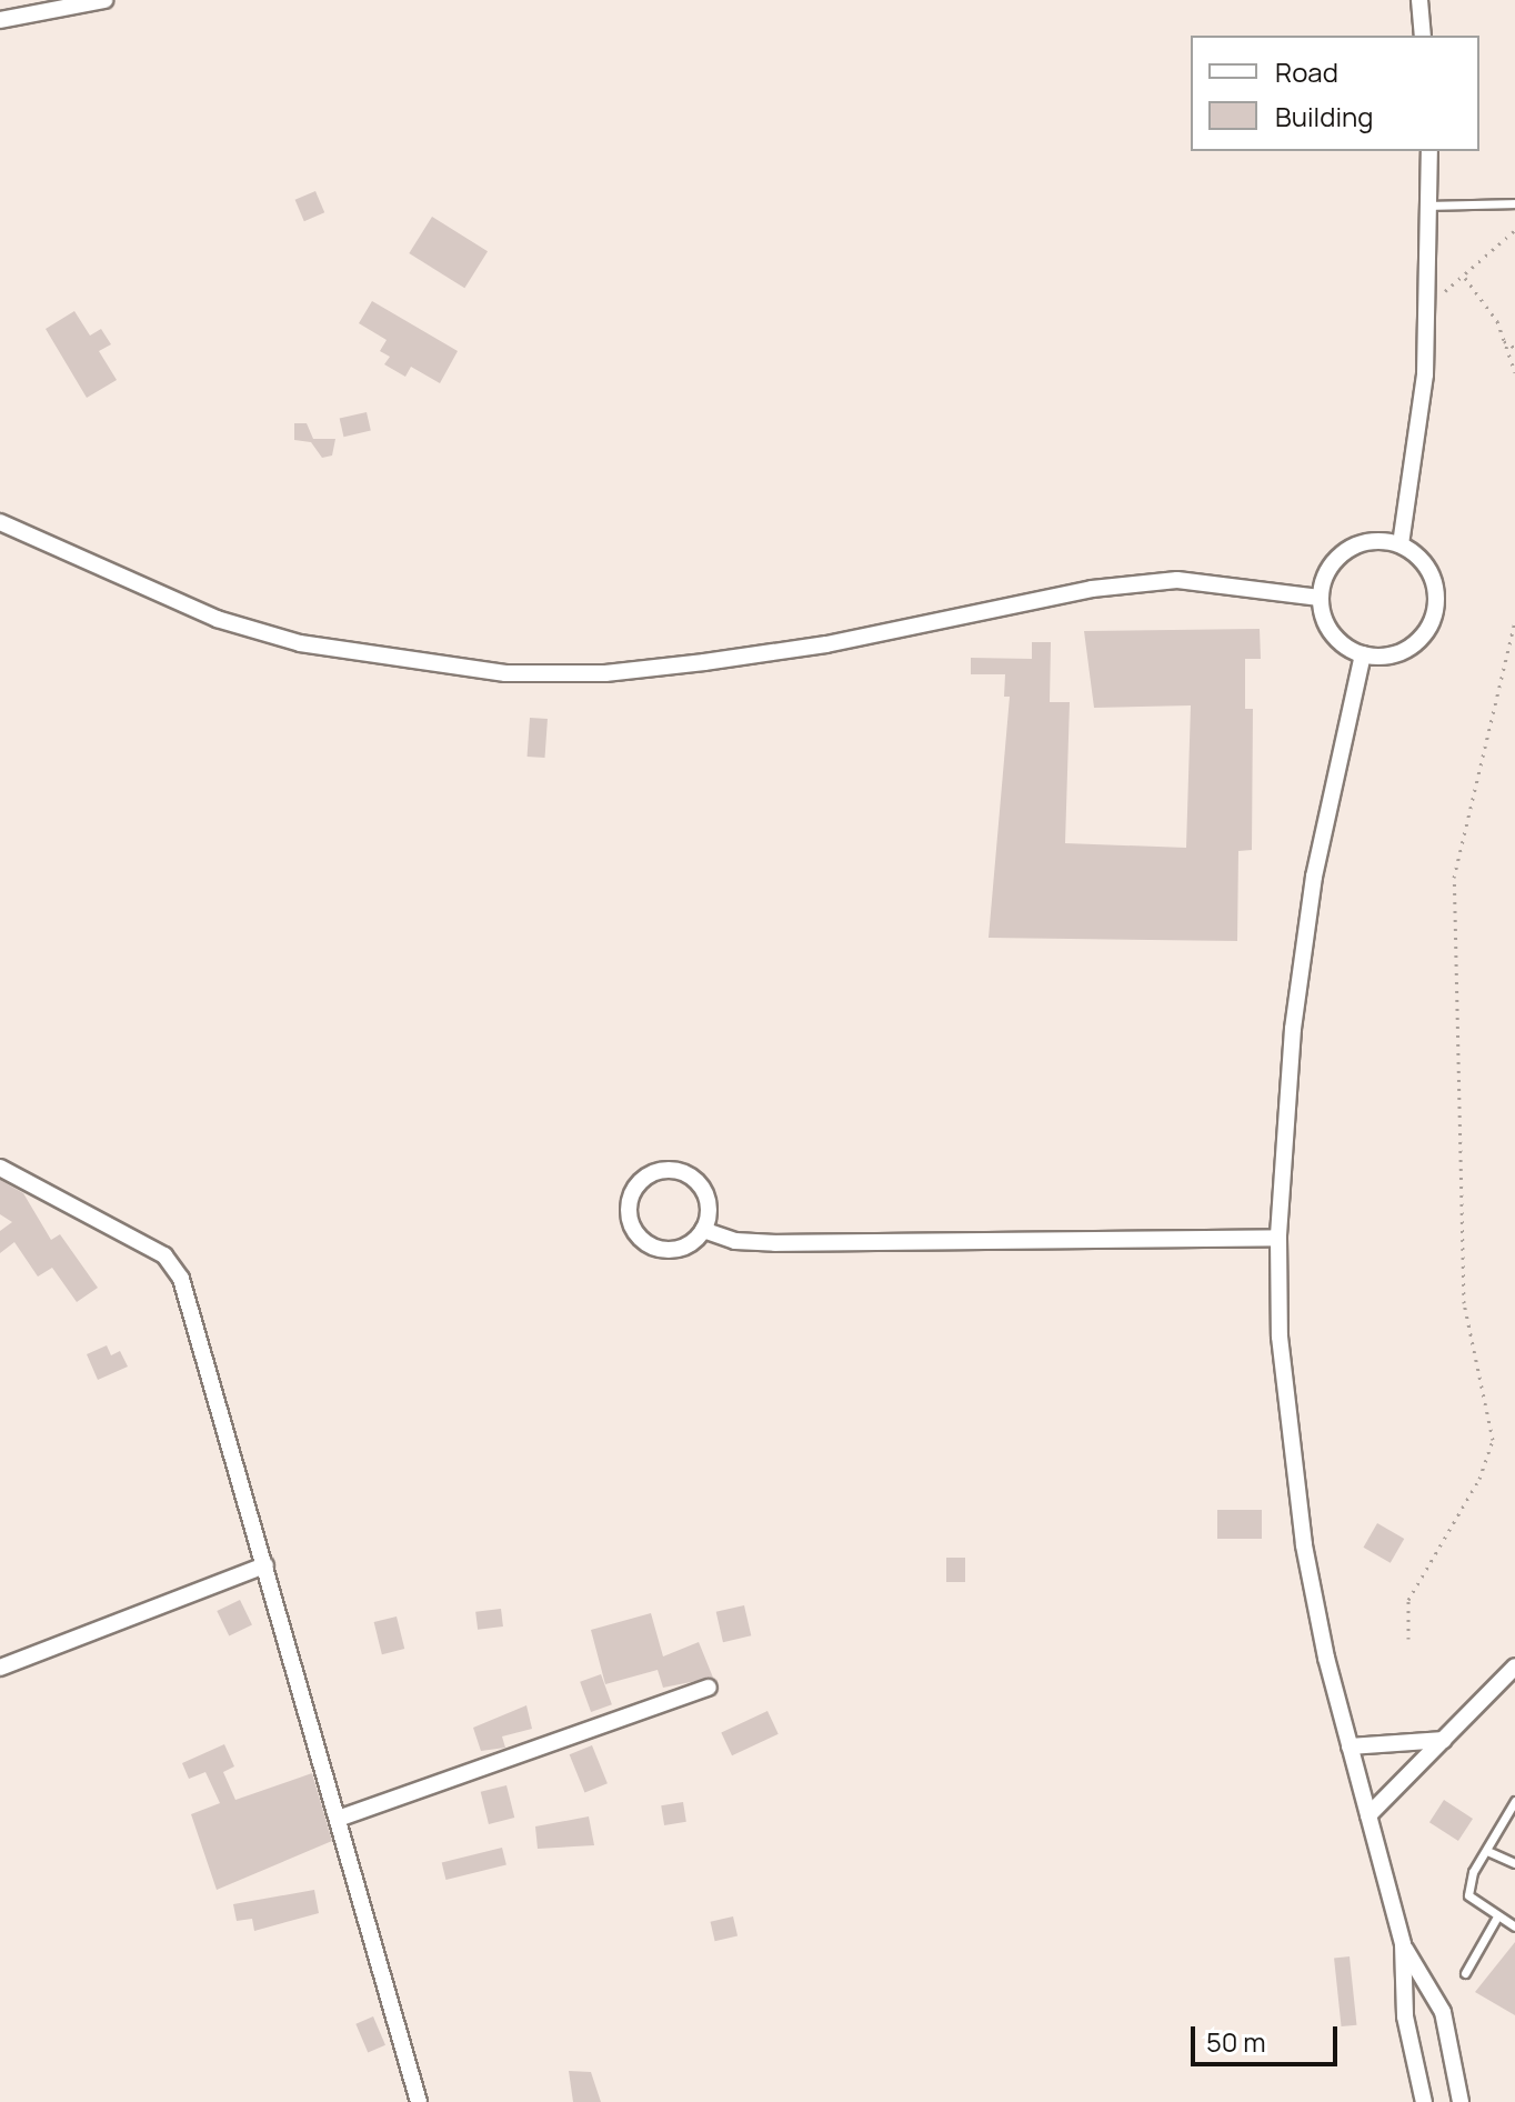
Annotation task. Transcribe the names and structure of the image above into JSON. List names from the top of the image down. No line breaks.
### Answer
{"legend":["Road","Building"],"scale_bar":"50 m"}
